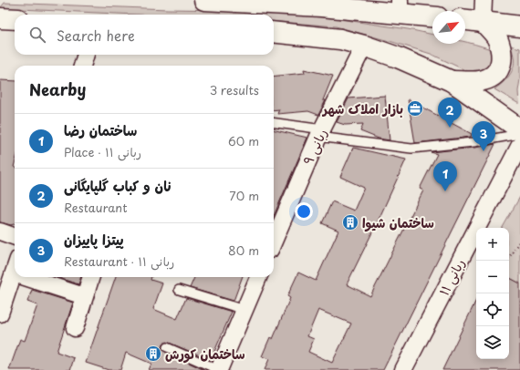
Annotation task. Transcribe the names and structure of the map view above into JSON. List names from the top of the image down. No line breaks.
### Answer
{"streets":{"street":["ربانی ۹","ربانی ۱۱"]},"places":{"office":["بازار املاک شهر"],"building":["ساختمان شیوا","ساختمان کورش"]},"north":"top right","page":{"search":"Search here","heading":["Nearby","3 results"],"pins":["2","3","1"],"list":[{"mark":"1","name":"ساختمان رضا","note":"Place · ربانی ۱۱","value":"60 m"},{"mark":"2","name":"نان و کباب گلپایگانی","note":"Restaurant","value":"70 m"},{"mark":"3","name":"پیتزا پاییزان","note":"Restaurant · ربانی ۱۱","value":"80 m"}],"map_buttons":["+","−"]}}
